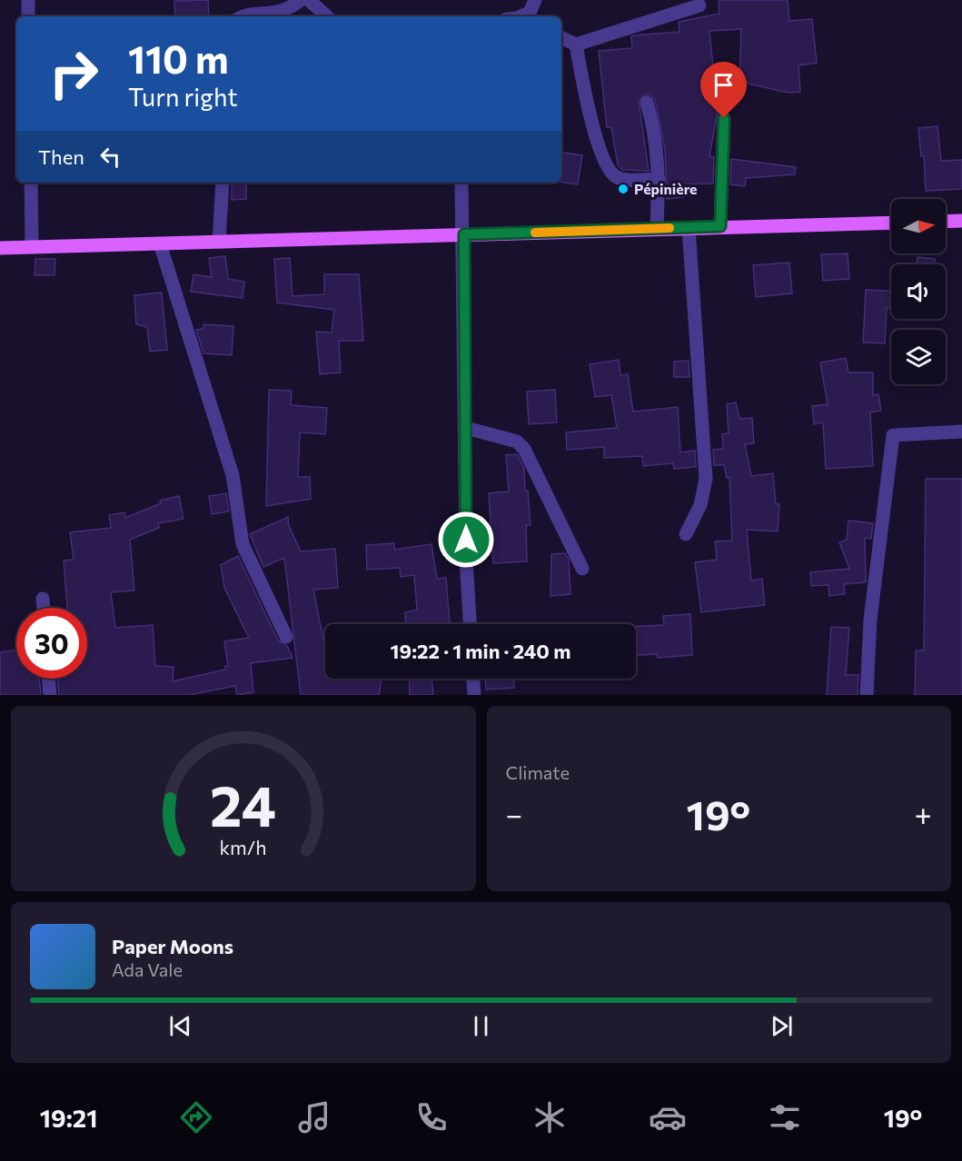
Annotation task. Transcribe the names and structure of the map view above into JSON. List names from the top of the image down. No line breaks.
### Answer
{"places":["Pépinière"],"north":"right","page":{"turn":["110 m","Turn right"],"then":"Then","limit":"30","trip":"19:22 · 1 min · 240 m","tile":"Climate","heat":["−","19°","+"],"song":["Paper Moons","Ada Vale"],"tabs":["19:21","19°"],"gauge":["24","km/h"]}}
